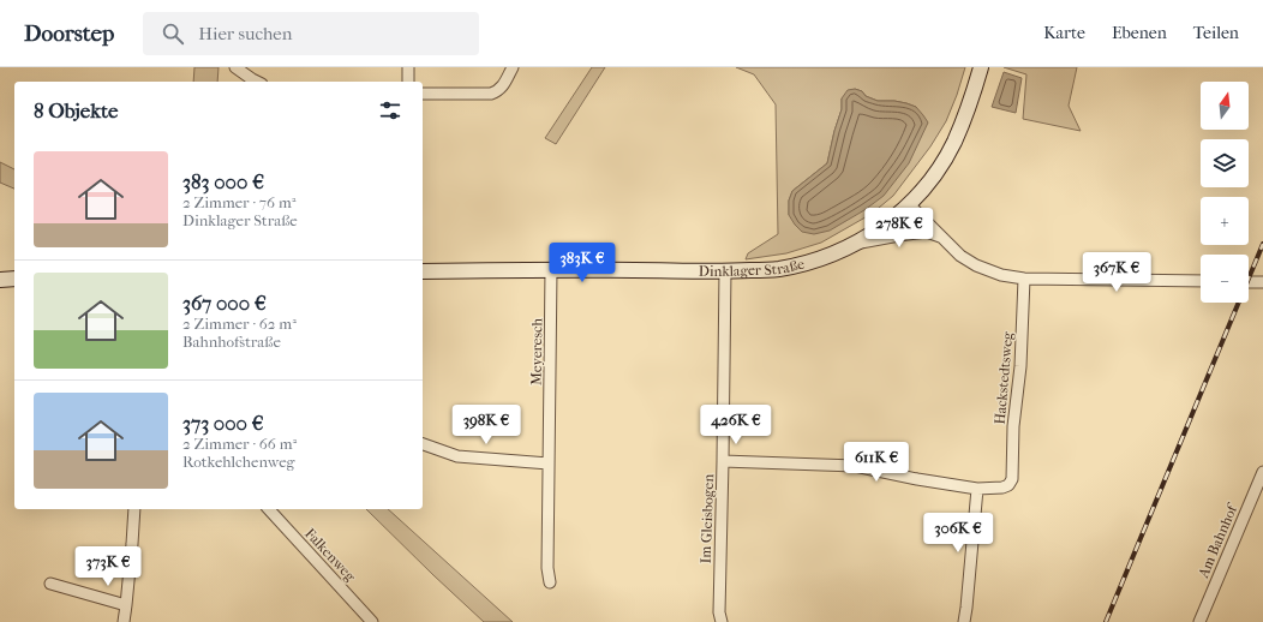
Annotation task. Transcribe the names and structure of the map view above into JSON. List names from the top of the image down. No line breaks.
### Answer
{"streets":{"main road":["Dinklager Straße"],"street":["Meyeresch","Hackstedtsweg","Im Gleisbogen","Am Bahnhof","Falkenweg"]},"crossings":[["Dinklager Straße","Meyeresch"],["Dinklager Straße","Im Gleisbogen"]],"north":"top","page":{"header":"Doorstep","search":"Hier suchen","nav":["Karte","Ebenen","Teilen"],"map_buttons":["+","−"],"heading":"8 Objekte","list":[{"name":"383 000 €","note":"2 Zimmer · 76 m² · Dinklager Straße"},{"name":"367 000 €","note":"2 Zimmer · 62 m² · Bahnhofstraße"},{"name":"373 000 €","note":"2 Zimmer · 66 m² · Rotkehlchenweg"}],"price":["278K €","383K €","367K €","398K €","426K €","611K €","306K €","373K €"]}}
